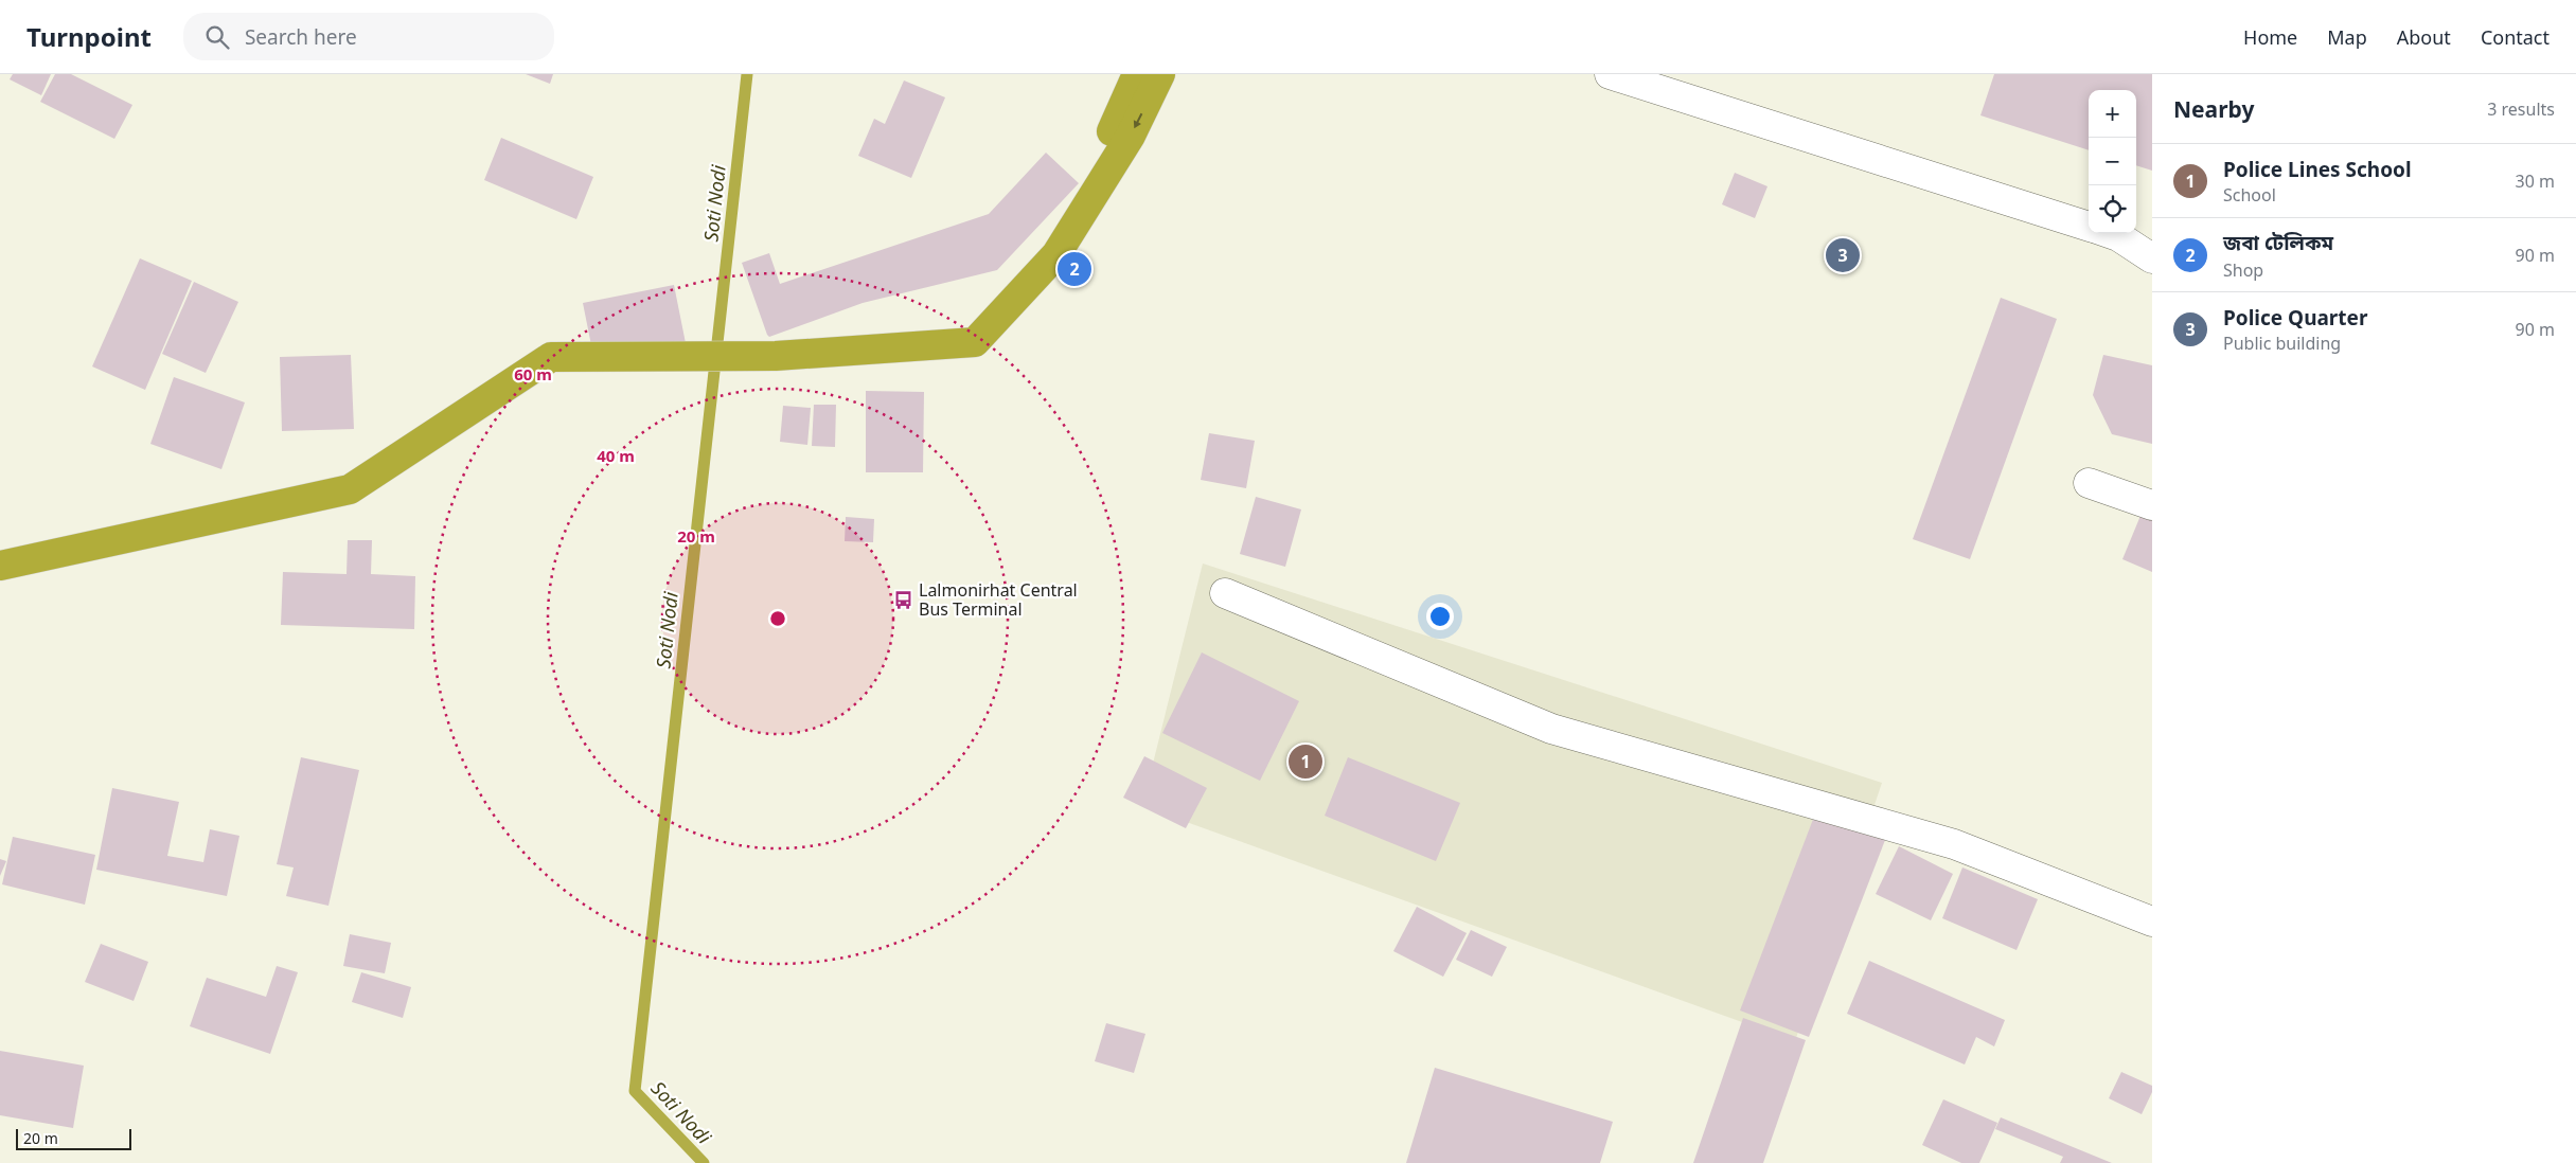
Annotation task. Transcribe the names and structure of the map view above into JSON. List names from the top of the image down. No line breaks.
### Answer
{"water":["Soti Nodi"],"places":{"bus stop":["Lalmonirhat Central Bus Terminal"]},"scale_bar":"20 m","page":{"header":"Turnpoint","search":"Search here","nav":["Home","Map","About","Contact"],"heading":["Nearby","3 results"],"map_buttons":["+","−"],"list":[{"mark":"1","name":"Police Lines School","note":"School","value":"30 m"},{"mark":"2","name":"জবা টেলিকম","note":"Shop","value":"90 m"},{"mark":"3","name":"Police Quarter","note":"Public building","value":"90 m"}],"pins":["3","2","1"],"scale":"20 m"},"rings":["60 m","40 m","20 m"]}
